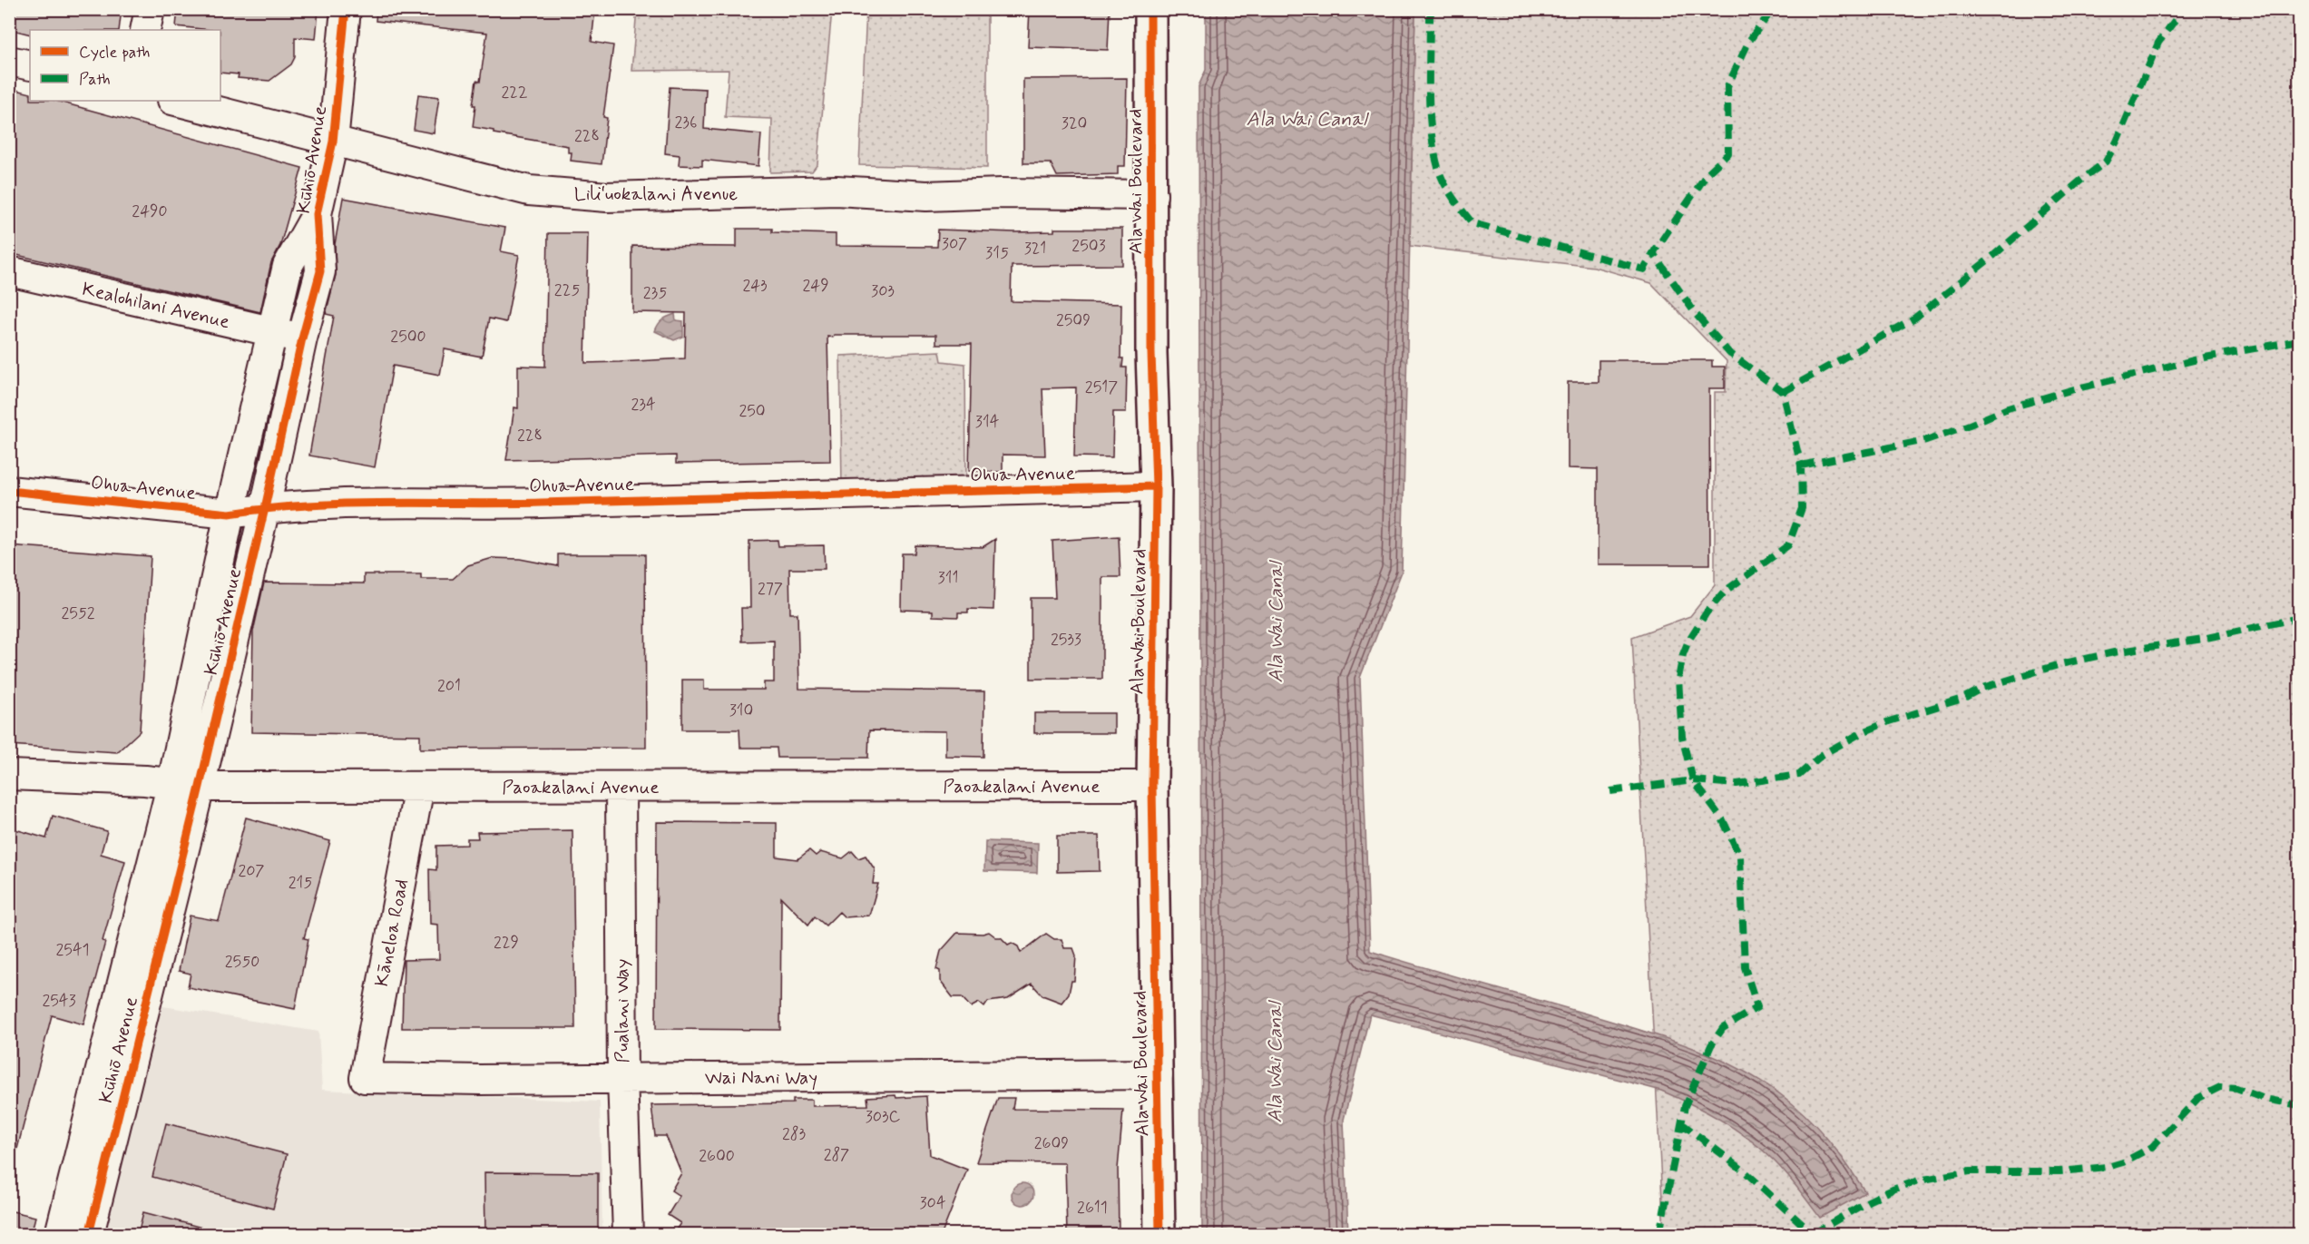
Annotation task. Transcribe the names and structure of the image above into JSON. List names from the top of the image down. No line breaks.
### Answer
{"streets":{"main road":["Ala Wai Boulevard"],"street":["Kūhiō Avenue","Liliʻuokalani Avenue","Kealohilani Avenue","Ohua Avenue","Paoakalani Avenue","Kāneloa Road","Pualani Way","Wai Nani Way"]},"crossings":[["Kūhiō Avenue","Liliʻuokalani Avenue"],["Kūhiō Avenue","Kealohilani Avenue"],["Kūhiō Avenue","Ohua Avenue"],["Kūhiō Avenue","Paoakalani Avenue"],["Ala Wai Boulevard","Liliʻuokalani Avenue"],["Ala Wai Boulevard","Ohua Avenue"],["Ala Wai Boulevard","Paoakalani Avenue"],["Ala Wai Boulevard","Wai Nani Way"],["Paoakalani Avenue","Kāneloa Road"],["Paoakalani Avenue","Pualani Way"],["Kāneloa Road","Wai Nani Way"],["Pualani Way","Wai Nani Way"]],"water":["Ala Wai Canal"],"house_numbers":["222","236","320","228","2490","307","2503","321","315","243","249","225","303","235","2509","2500","2517","234","250","314","228","311","277","2552","2533","201","310","207","215","229","2541","2550","2543","303C","283","2609","287","2600","304","2611"],"legend":["Cycle path","Path"]}
